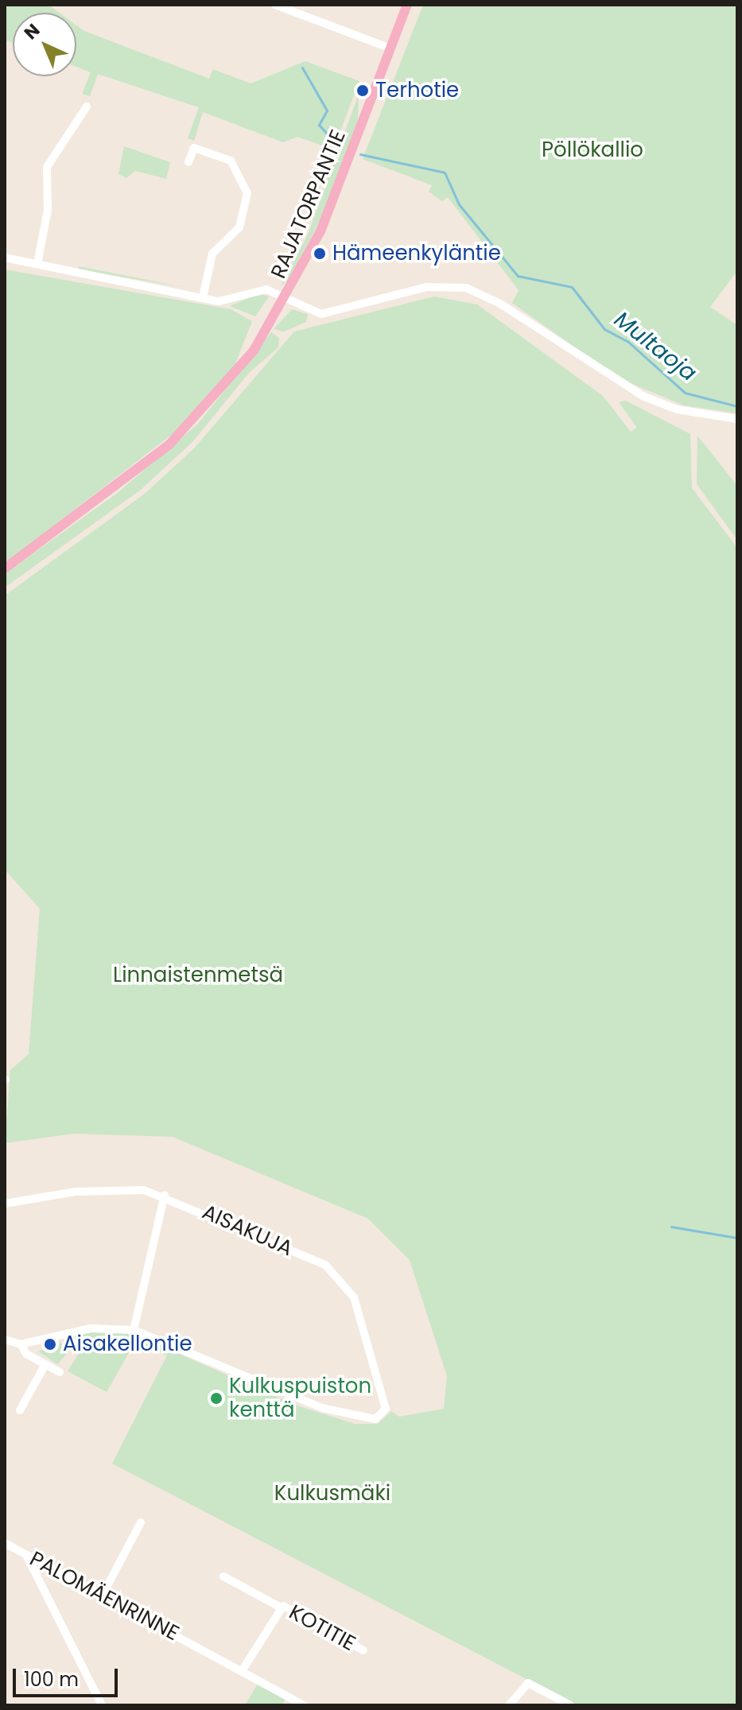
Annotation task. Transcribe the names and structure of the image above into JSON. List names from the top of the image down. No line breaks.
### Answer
{"streets":{"main road":["RAJATORPANTIE"],"street":["AISAKUJA","PALOMÄENRINNE","KOTITIE"]},"crossings":[["PALOMÄENRINNE","KOTITIE"]],"water":["Multaoja"],"parks":["Pöllökallio","Linnaistenmetsä","Kulkusmäki"],"places":["Terhotie","Hämeenkyläntie","Aisakellontie","Kulkuspuiston kenttä"],"scale_bar":"100 m","north":"top left"}
